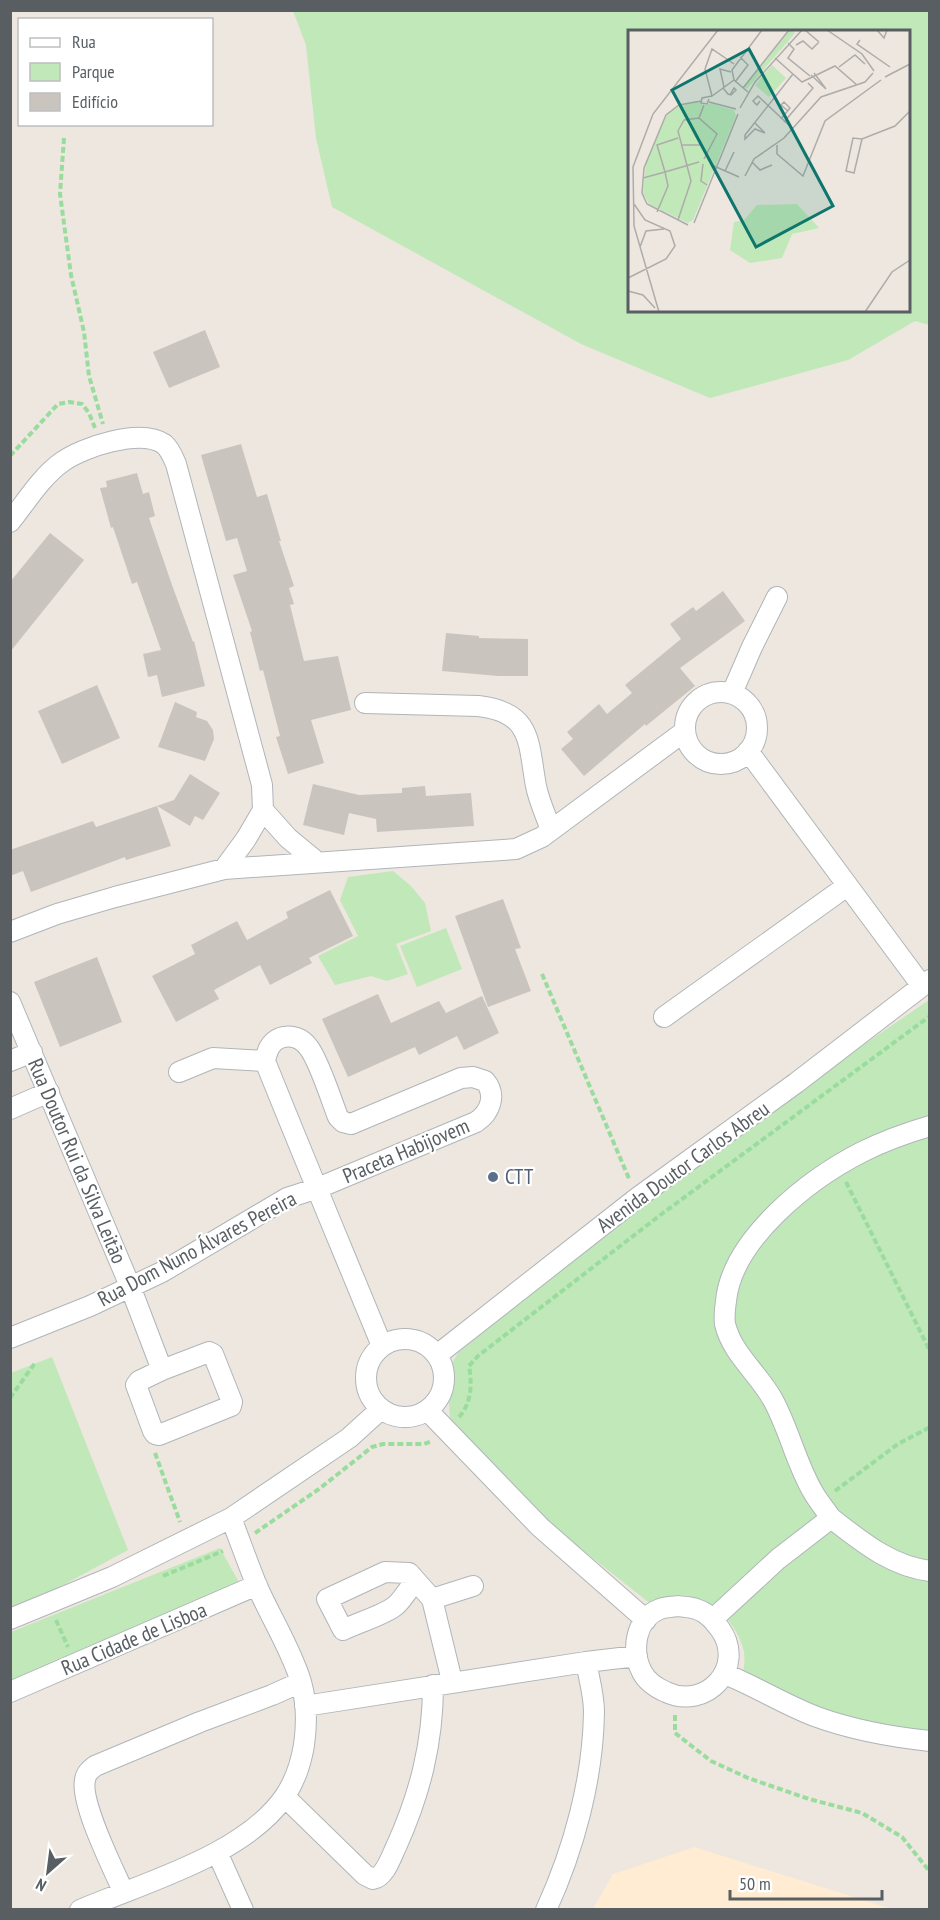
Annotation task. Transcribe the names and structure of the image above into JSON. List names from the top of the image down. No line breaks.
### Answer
{"streets":{"street":["Praceta Habijovem","Rua Doutor Rui da Silva Leitão","Avenida Doutor Carlos Abreu","Rua Dom Nuno Álvares Pereira","Rua Cidade de Lisboa"]},"crossings":[["Praceta Habijovem","Rua Dom Nuno Álvares Pereira"],["Rua Doutor Rui da Silva Leitão","Rua Dom Nuno Álvares Pereira"]],"places":["CTT"],"legend":["Rua","Parque","Edifício"],"scale_bar":"50 m","north":"bottom left"}
